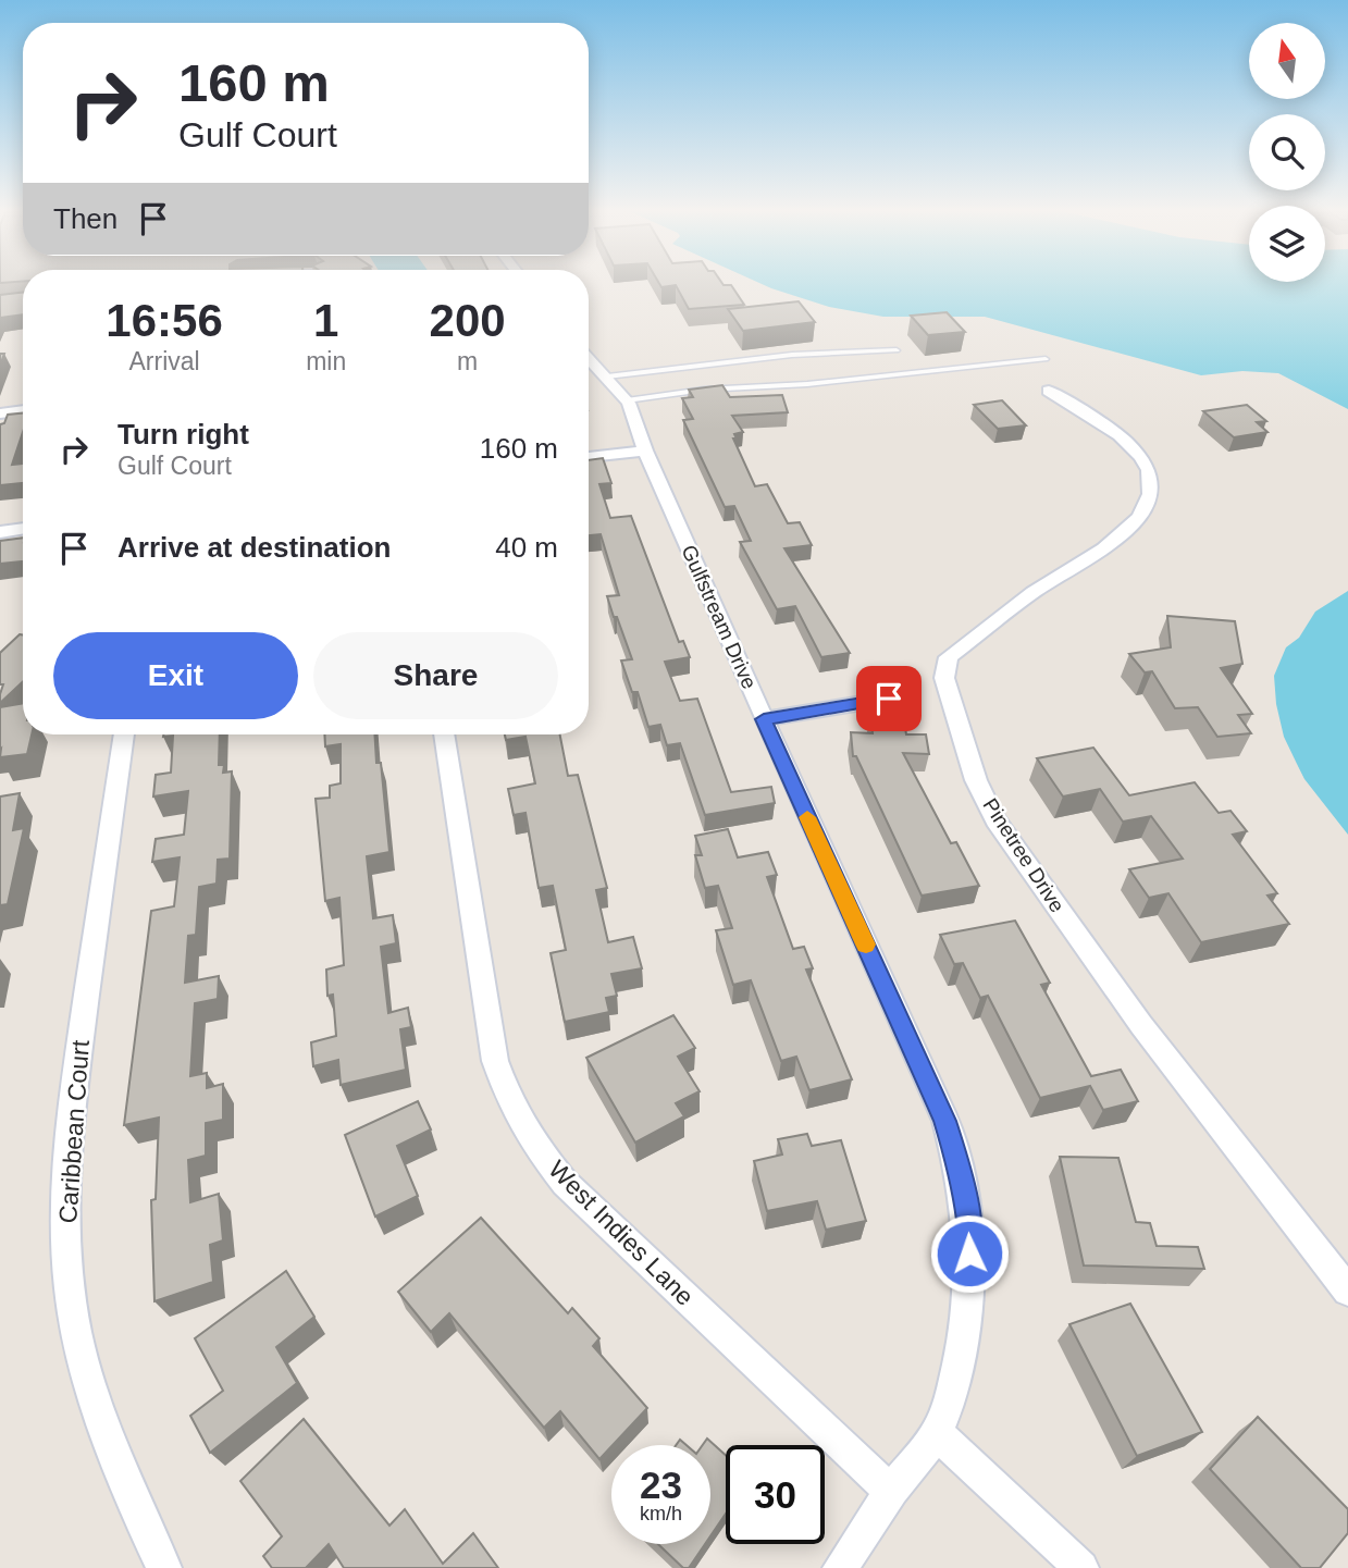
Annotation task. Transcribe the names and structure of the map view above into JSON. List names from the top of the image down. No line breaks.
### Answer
{"streets":{"street":["Gulfstream Drive","Pinetree Drive","Caribbean Court","West Indies Lane"]},"crossings":[["Gulfstream Drive","West Indies Lane"]],"north":"top","page":{"turn":["160 m","Gulf Court"],"then":"Then","eta":["16:56","Arrival","1","min","200","m"],"list":[{"name":"Turn right","note":"Gulf Court","value":"160 m"},{"name":"Arrive at destination","value":"40 m"}],"buttons":["Exit","Share"],"speed":"23 km/h","limit":"30"}}
